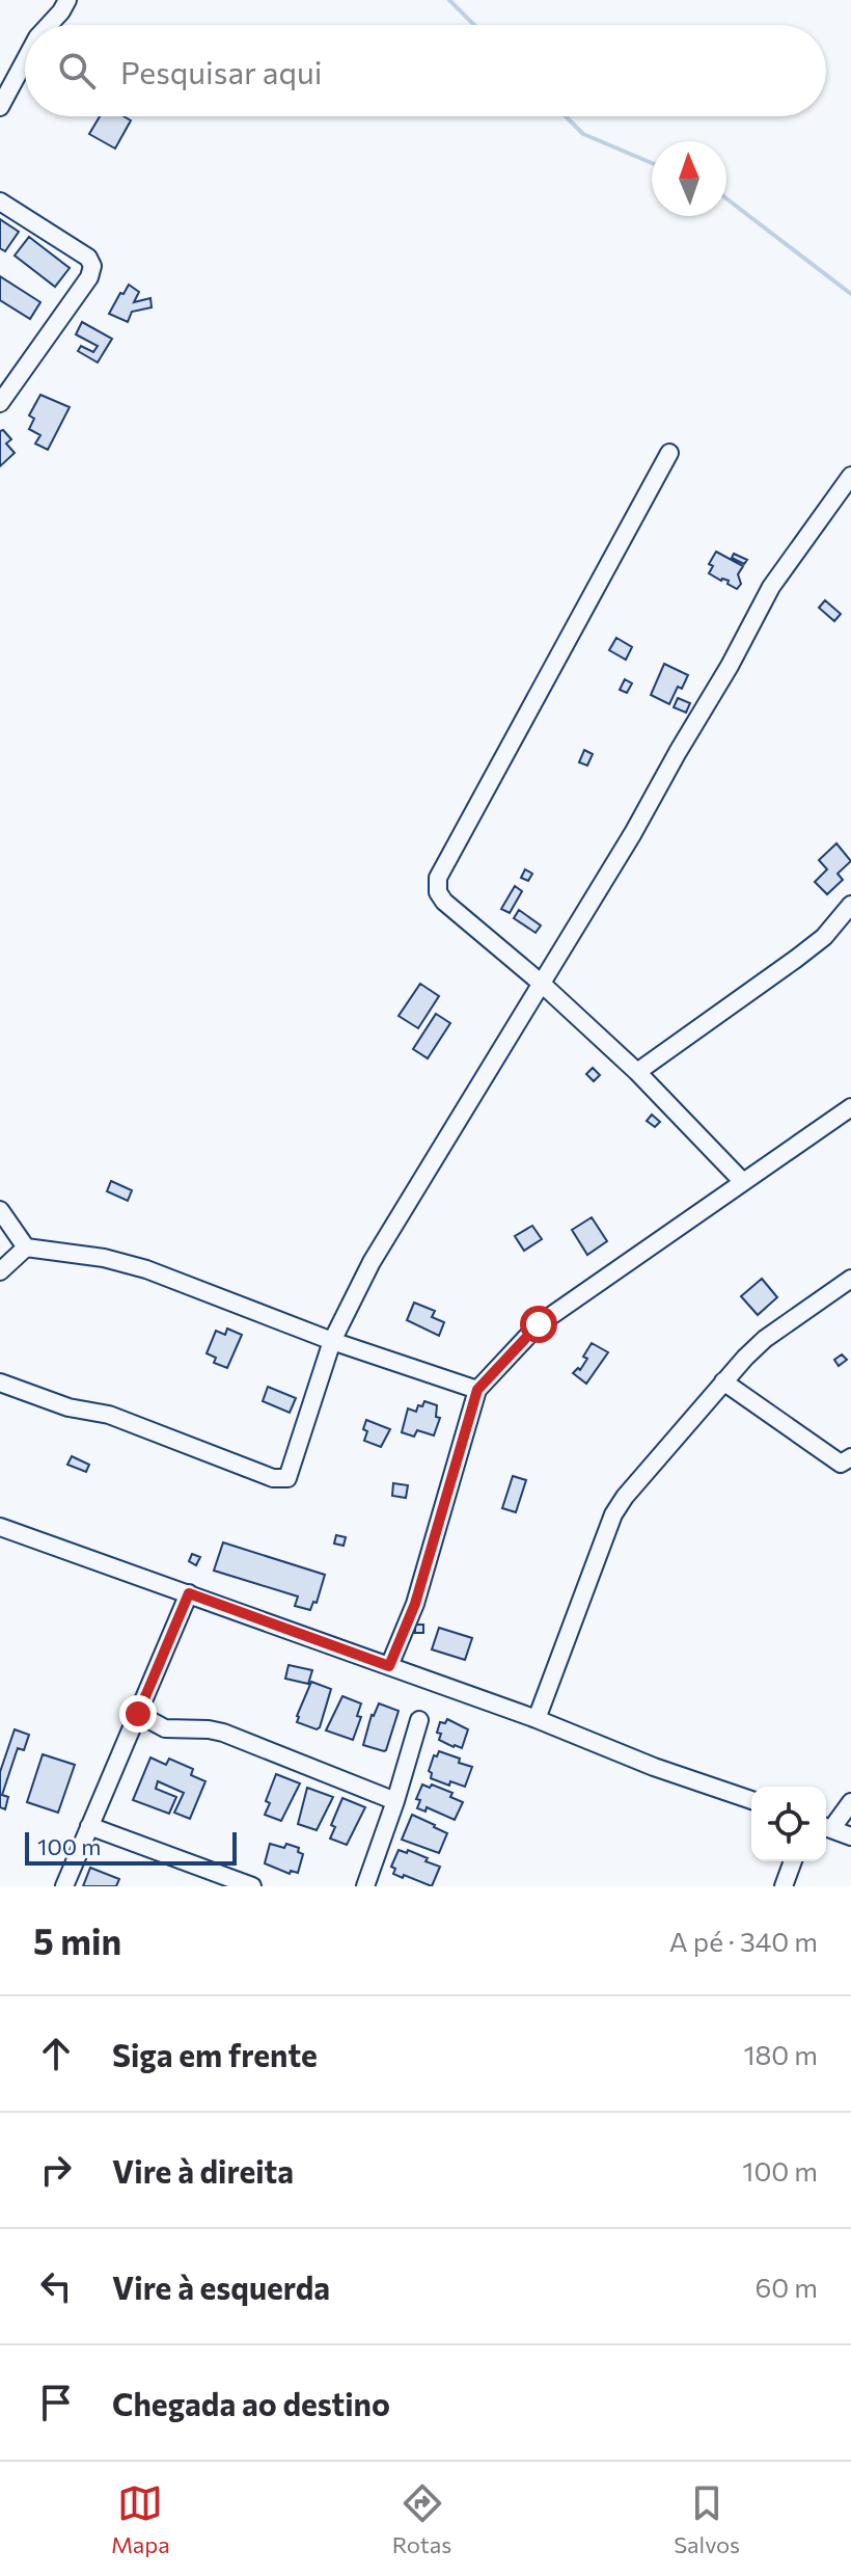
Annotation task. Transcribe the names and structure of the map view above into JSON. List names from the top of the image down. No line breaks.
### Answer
{"scale_bar":"100 m","north":"top","page":{"search":"Pesquisar aqui","scale":"100 m","heading":["5 min","A pé · 340 m"],"list":[["Siga em frente","180 m"],["Vire à direita","100 m"],["Vire à esquerda","60 m"],"Chegada ao destino"],"nav":["Mapa","Rotas","Salvos"]}}
